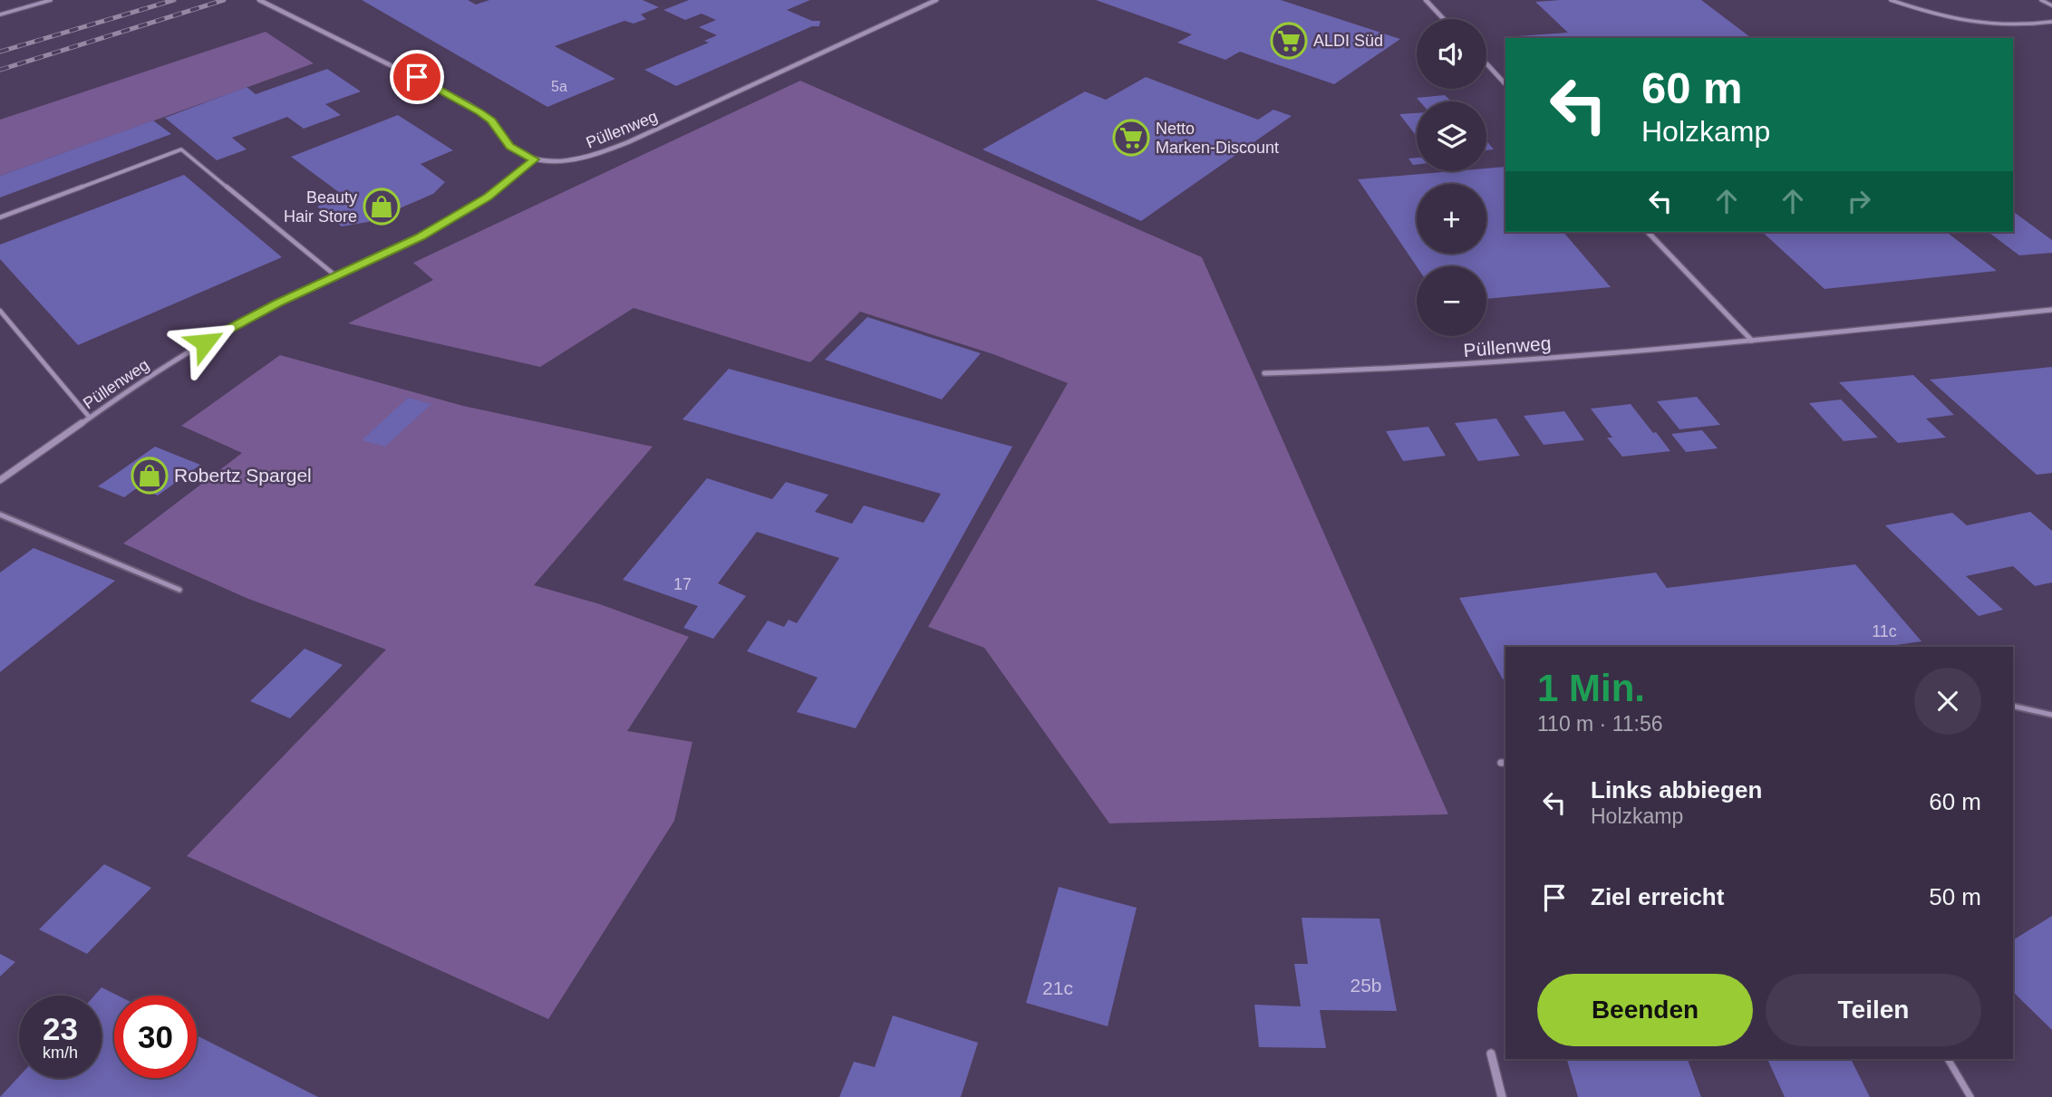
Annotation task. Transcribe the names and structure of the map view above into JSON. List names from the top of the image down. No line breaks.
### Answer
{"streets":{"street":["Püllenweg"]},"places":{"supermarket":["ALDI Süd","Netto Marken-Discount"],"shop":["Beauty Hair Store","Robertz Spargel"]},"house_numbers":["5a","17","11c","25b","21c"],"page":{"map_buttons":["+","−"],"turn":["60 m","Holzkamp"],"heading":["1 Min.","110 m · 11:56"],"list":[{"name":"Links abbiegen","note":"Holzkamp","value":"60 m"},{"name":"Ziel erreicht","value":"50 m"}],"buttons":["Beenden","Teilen"],"speed":"23 km/h","limit":"30"}}
